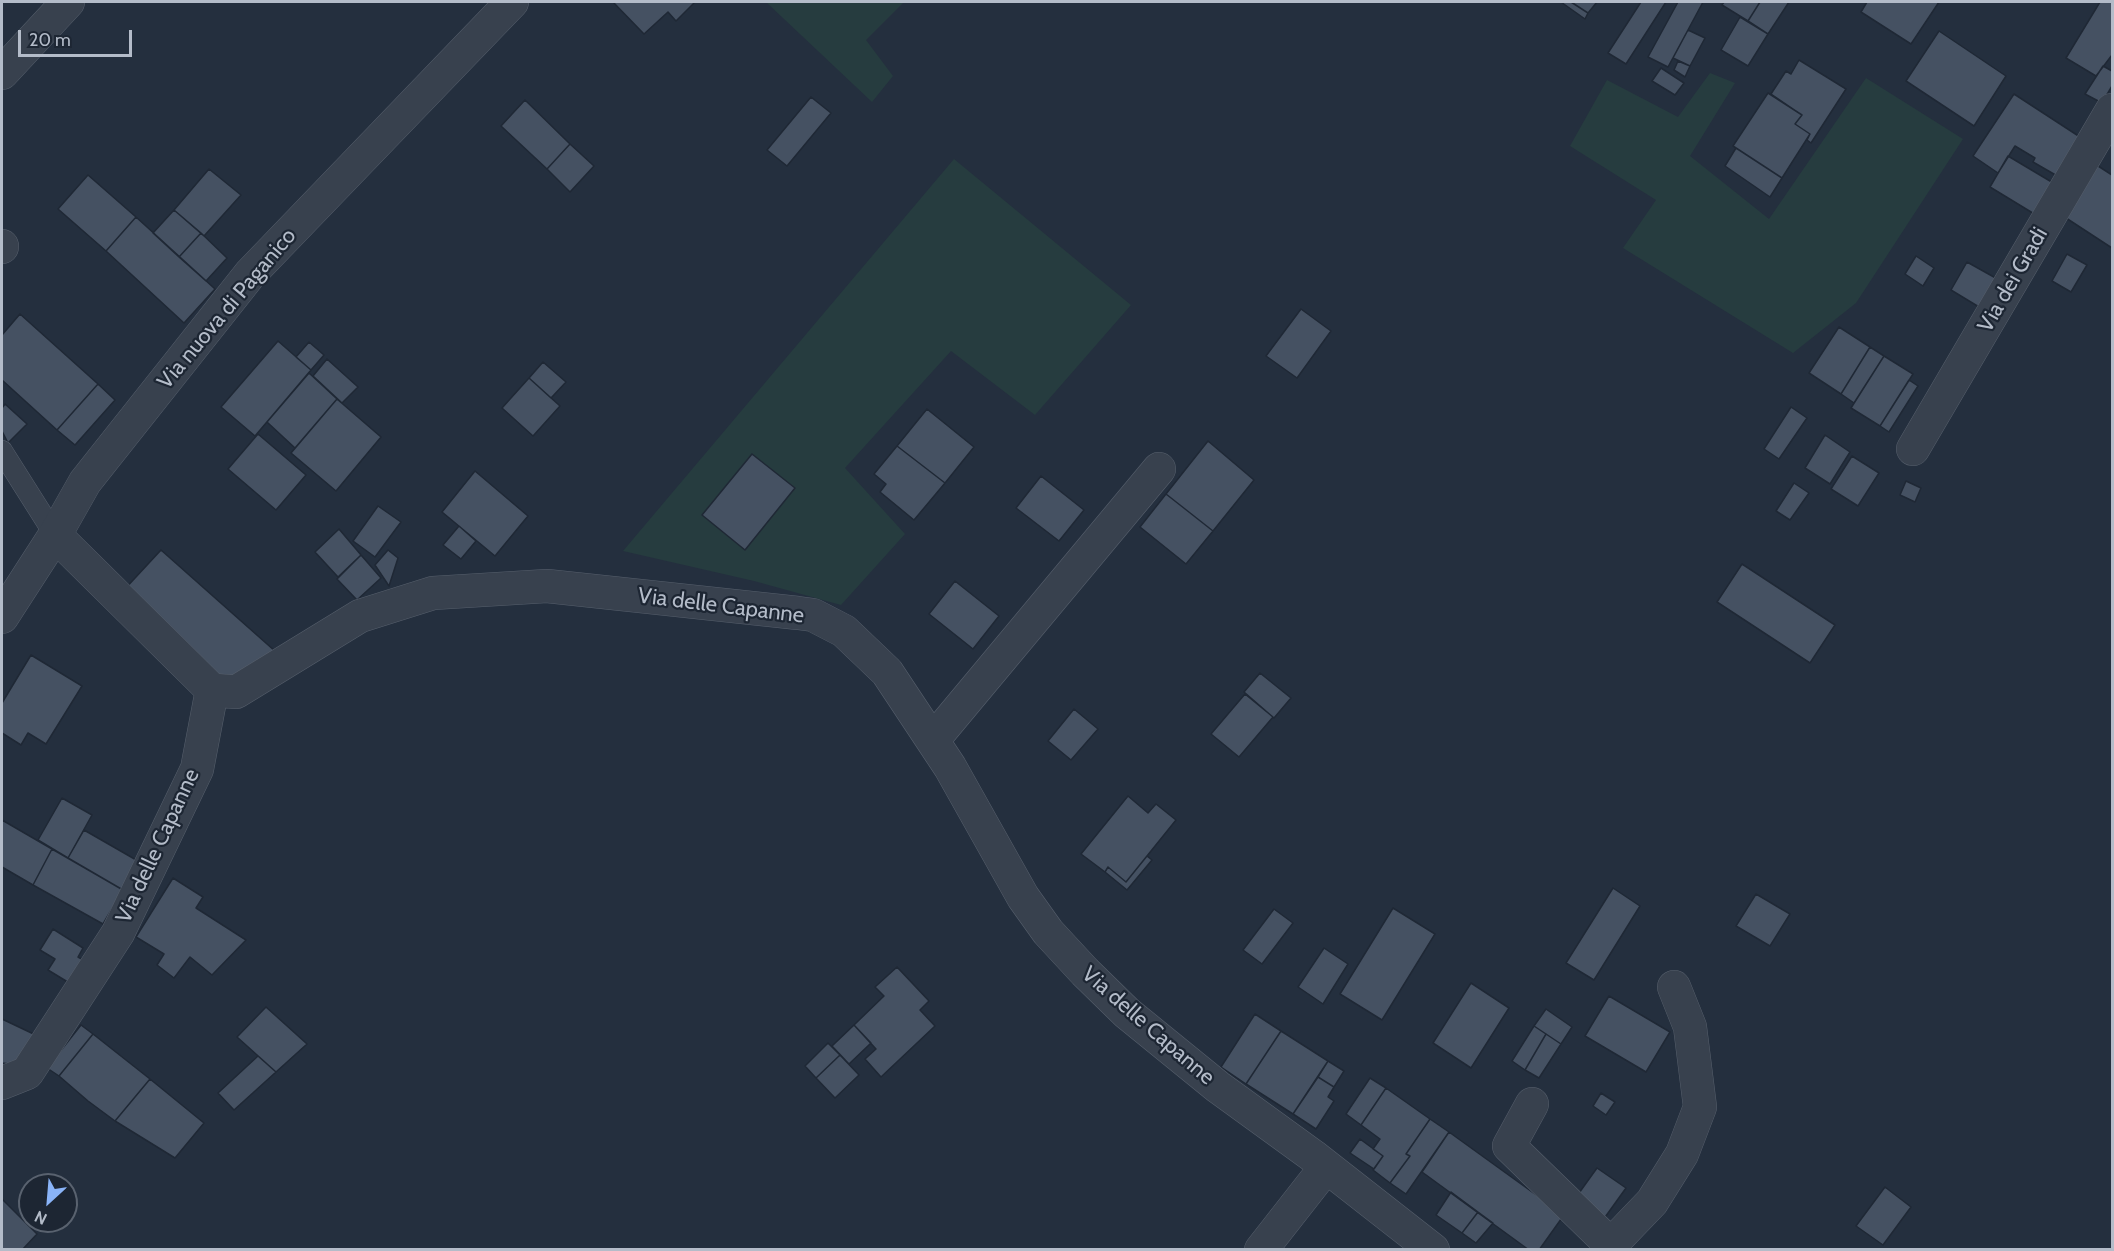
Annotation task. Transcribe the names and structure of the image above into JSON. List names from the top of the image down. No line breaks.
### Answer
{"streets":{"street":["Via dei Gradi","Via nuova di Paganico","Via delle Capanne"]},"scale_bar":"20 m","north":"bottom left"}
